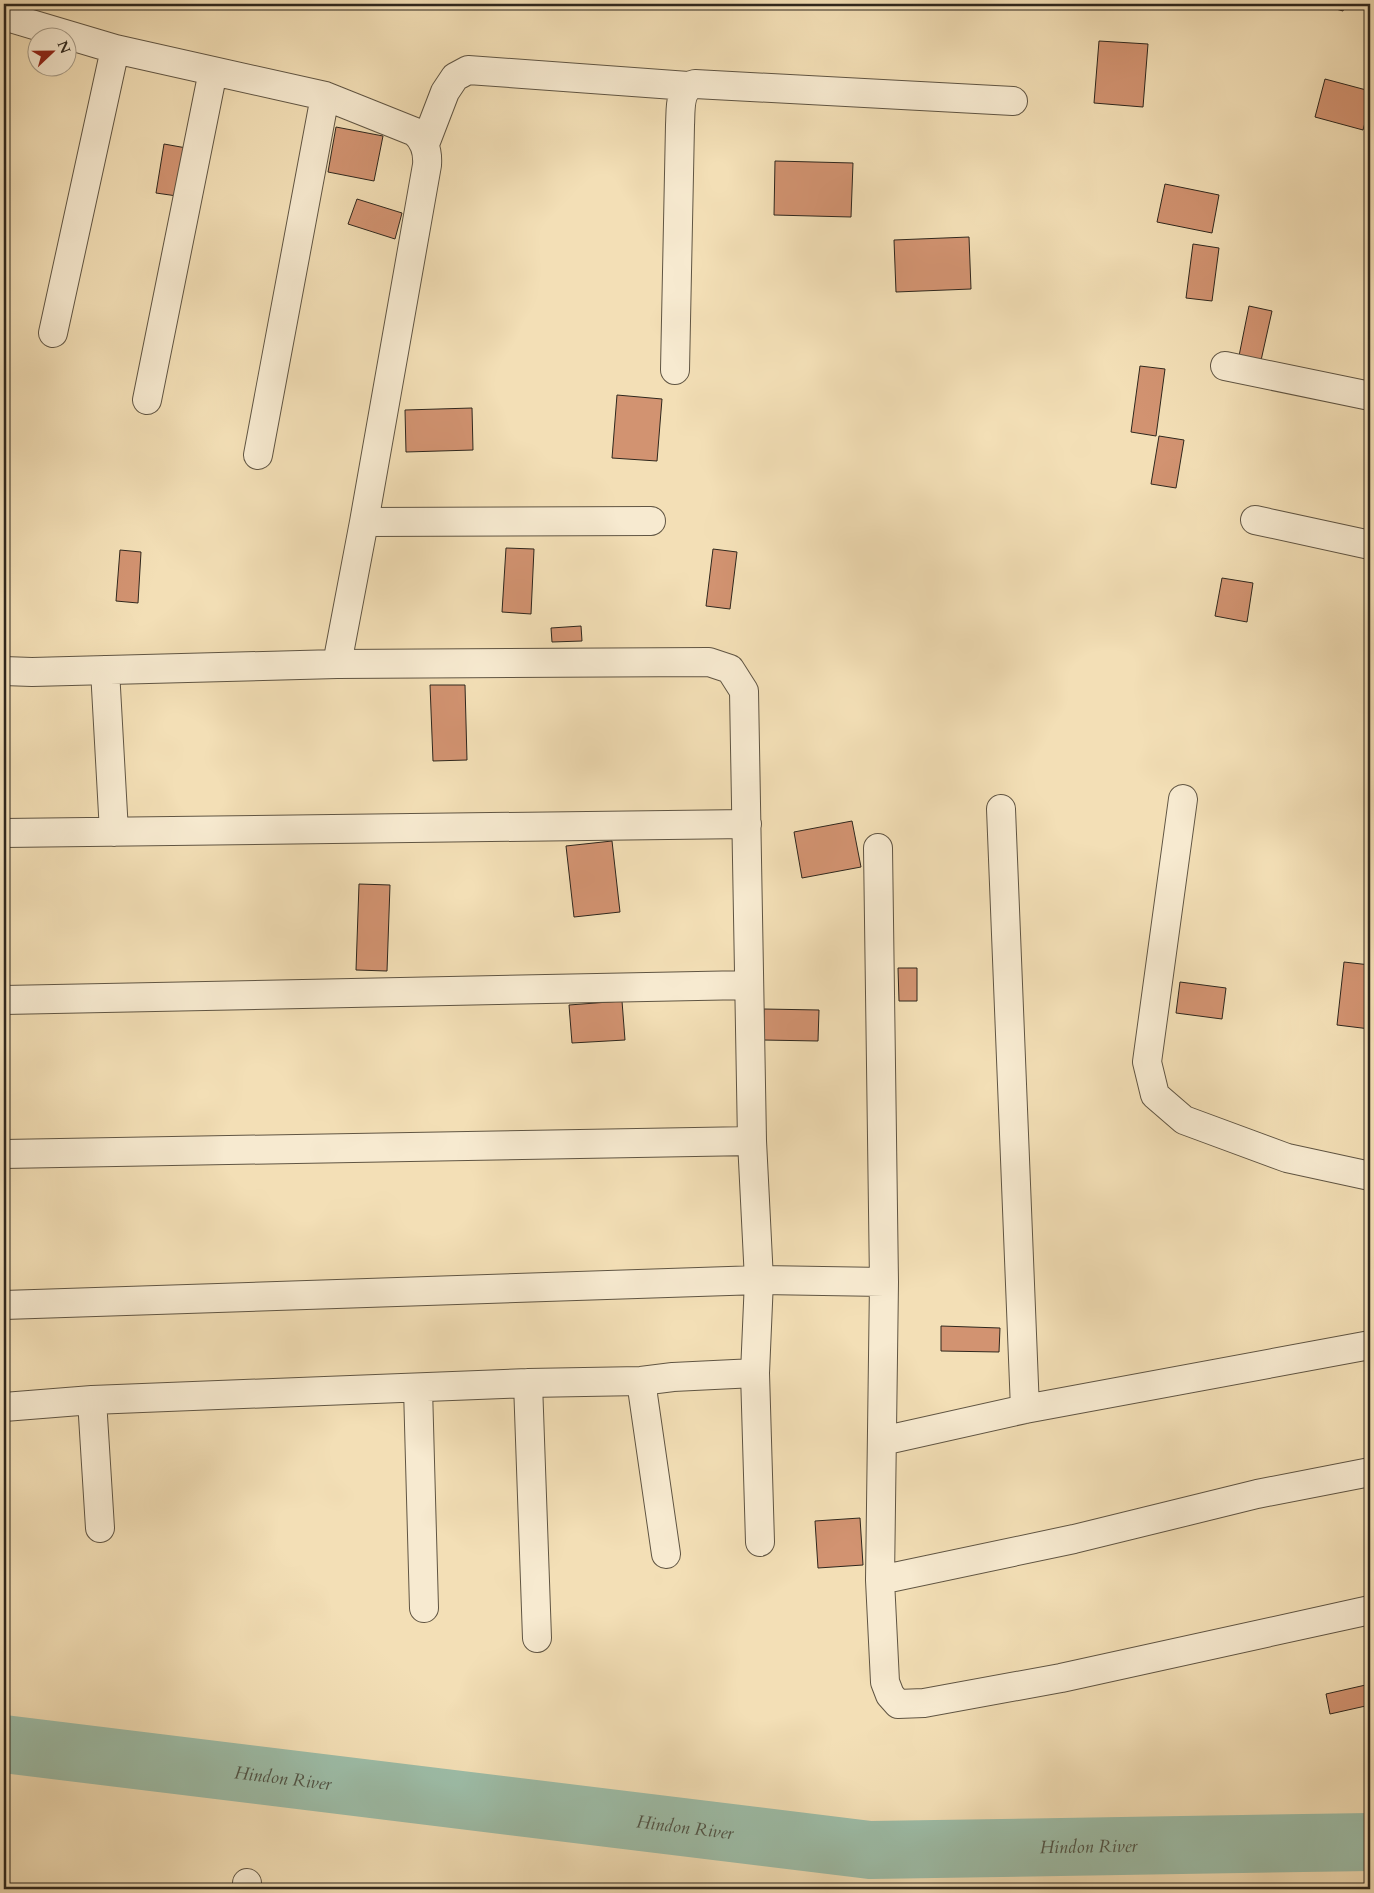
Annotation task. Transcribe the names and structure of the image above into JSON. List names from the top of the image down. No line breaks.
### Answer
{"water":["Hindon River"],"north":"right"}
